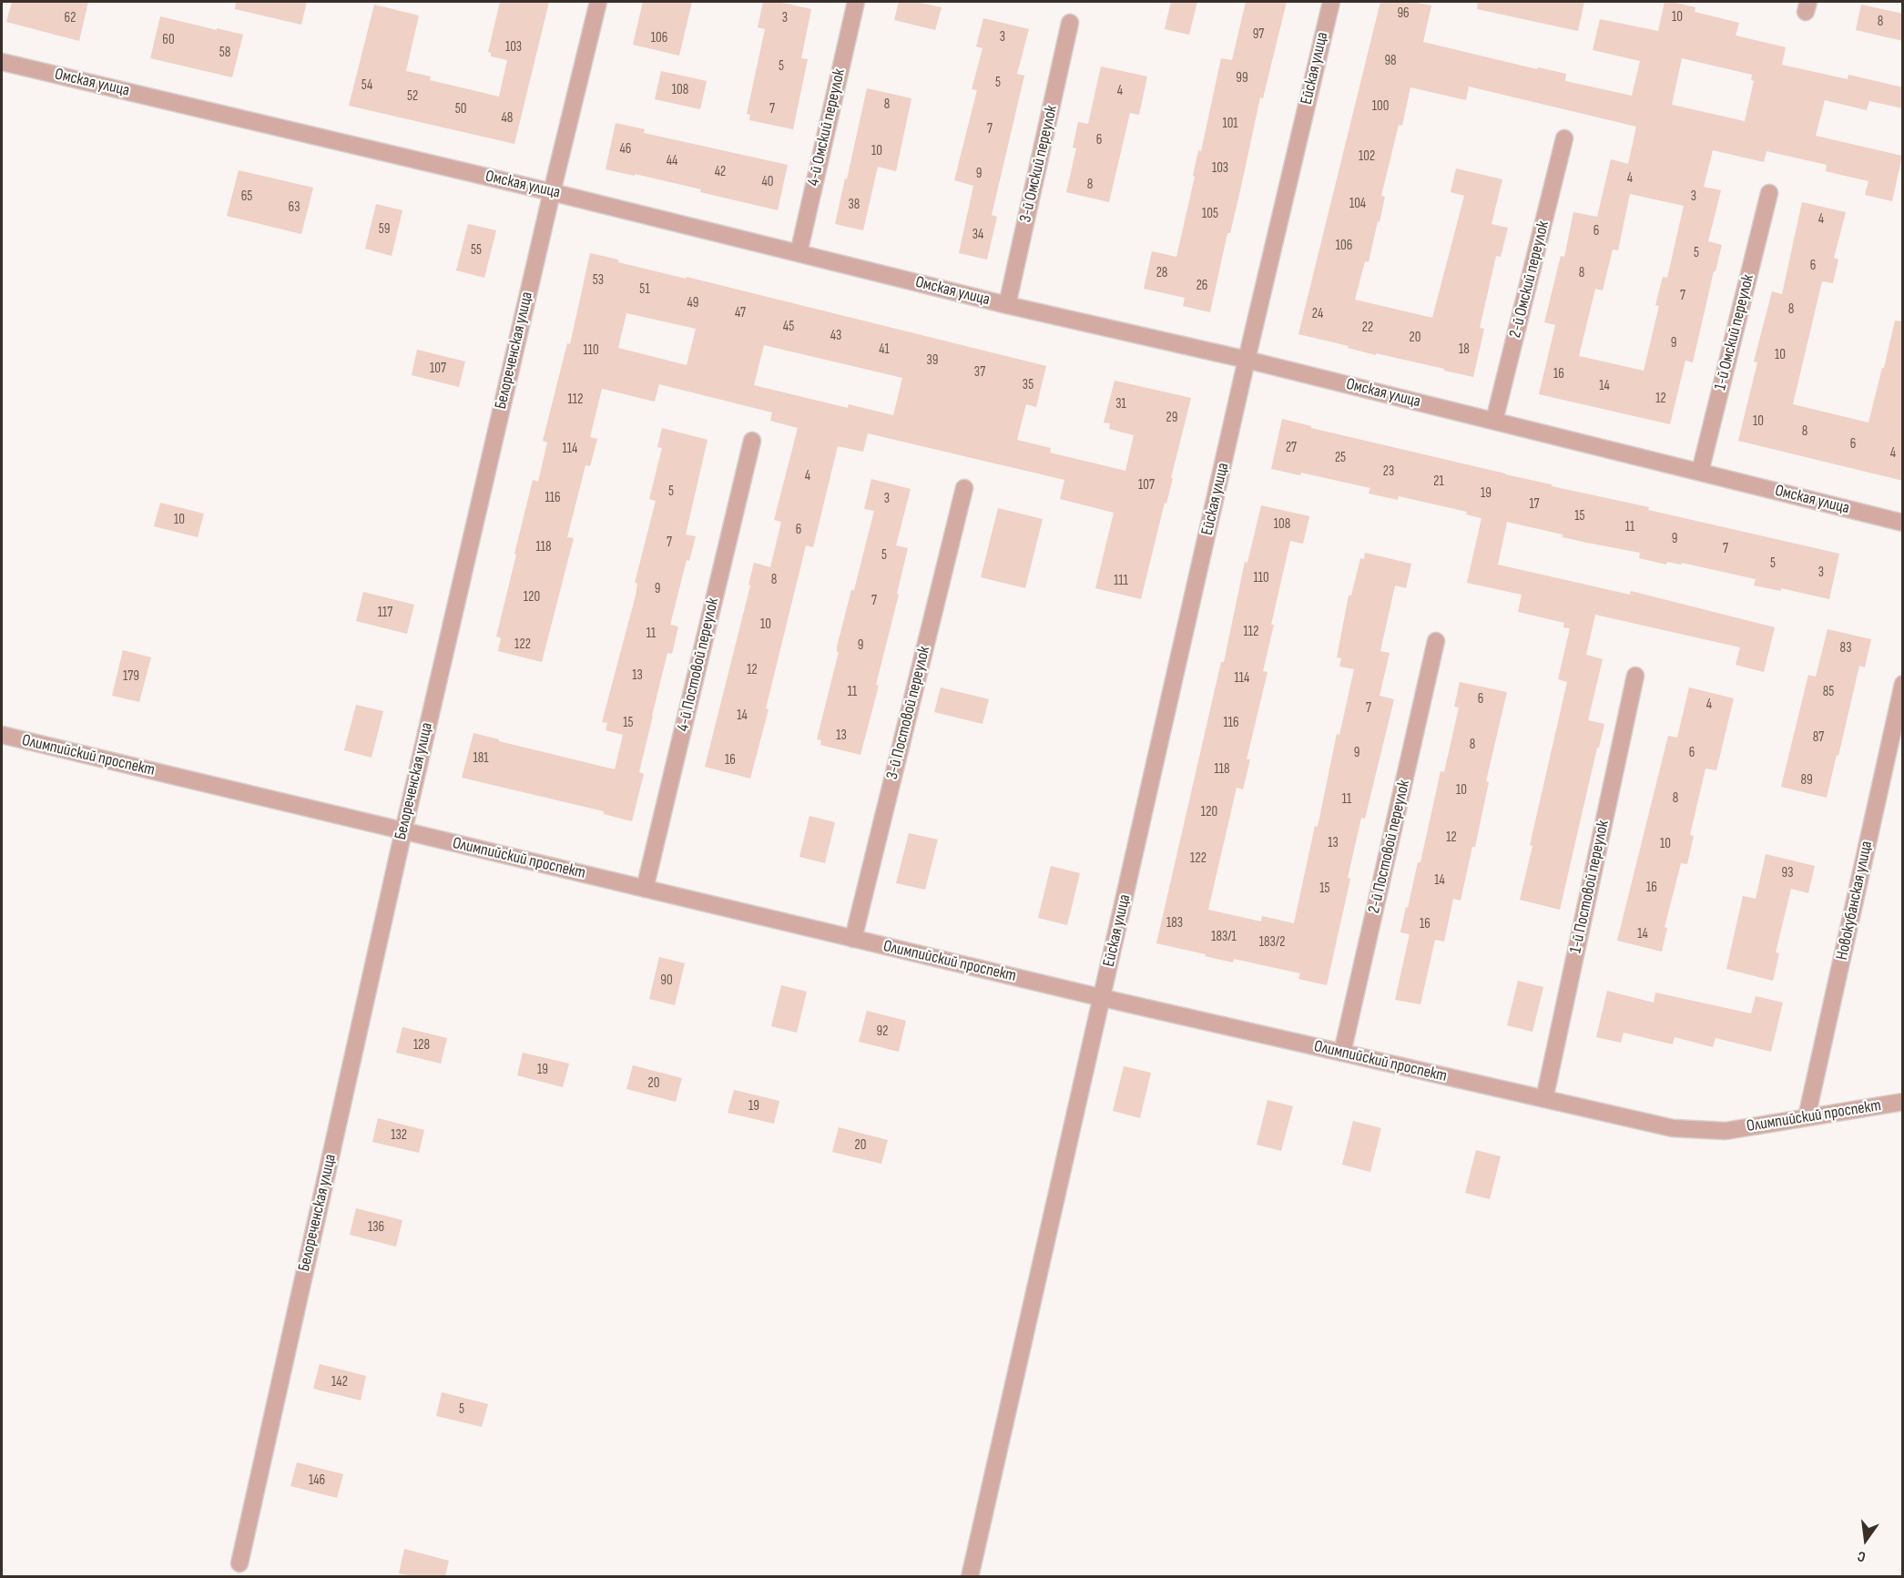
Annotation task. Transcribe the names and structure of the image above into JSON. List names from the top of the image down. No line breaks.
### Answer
{"streets":{"street":["Ейская улица","Омская улица","4-й Омский переулок","3-й Омский переулок","2-й Омский переулок","1-й Омский переулок","Белореченская улица","4-й Постовой переулок","3-й Постовой переулок","Олимпийский проспект","2-й Постовой переулок","1-й Постовой переулок","Новокубанская улица"]},"crossings":[["Ейская улица","Омская улица"],["Ейская улица","Олимпийский проспект"],["Омская улица","4-й Омский переулок"],["Омская улица","3-й Омский переулок"],["Омская улица","2-й Омский переулок"],["Омская улица","1-й Омский переулок"],["Омская улица","Белореченская улица"],["Белореченская улица","Олимпийский проспект"],["4-й Постовой переулок","Олимпийский проспект"],["3-й Постовой переулок","Олимпийский проспект"],["Олимпийский проспект","2-й Постовой переулок"],["Олимпийский проспект","1-й Постовой переулок"],["Олимпийский проспект","Новокубанская улица"]],"house_numbers":["96","10","62","3","8","97","3","106","60","103","58","98","5","99","5","54","108","4","52","8","100","50","7","48","101","7","6","46","10","102","44","103","42","9","4","40","8","65","3","104","38","63","105","4","59","6","34","106","55","5","6","28","8","53","26","51","7","49","8","47","24","45","22","43","20","9","41","18","110","10","39","107","37","16","35","14","12","112","31","29","10","8","6","27","114","4","25","23","4","21","107","5","19","116","3","17","15","10","108","11","6","9","7","118","7","5","5","3","110","8","111","9","120","7","117","10","112","11","122","9","83","12","13","179","114","11","85","6","4","7","14","15","116","13","87","8","9","6","181","16","118","89","10","8","11","120","12","13","10","122","93","14","16","15","183","16","14","183/1","183/2","90","92","128","19","20","19","132","20","136","142","5","146"],"north":"bottom"}
